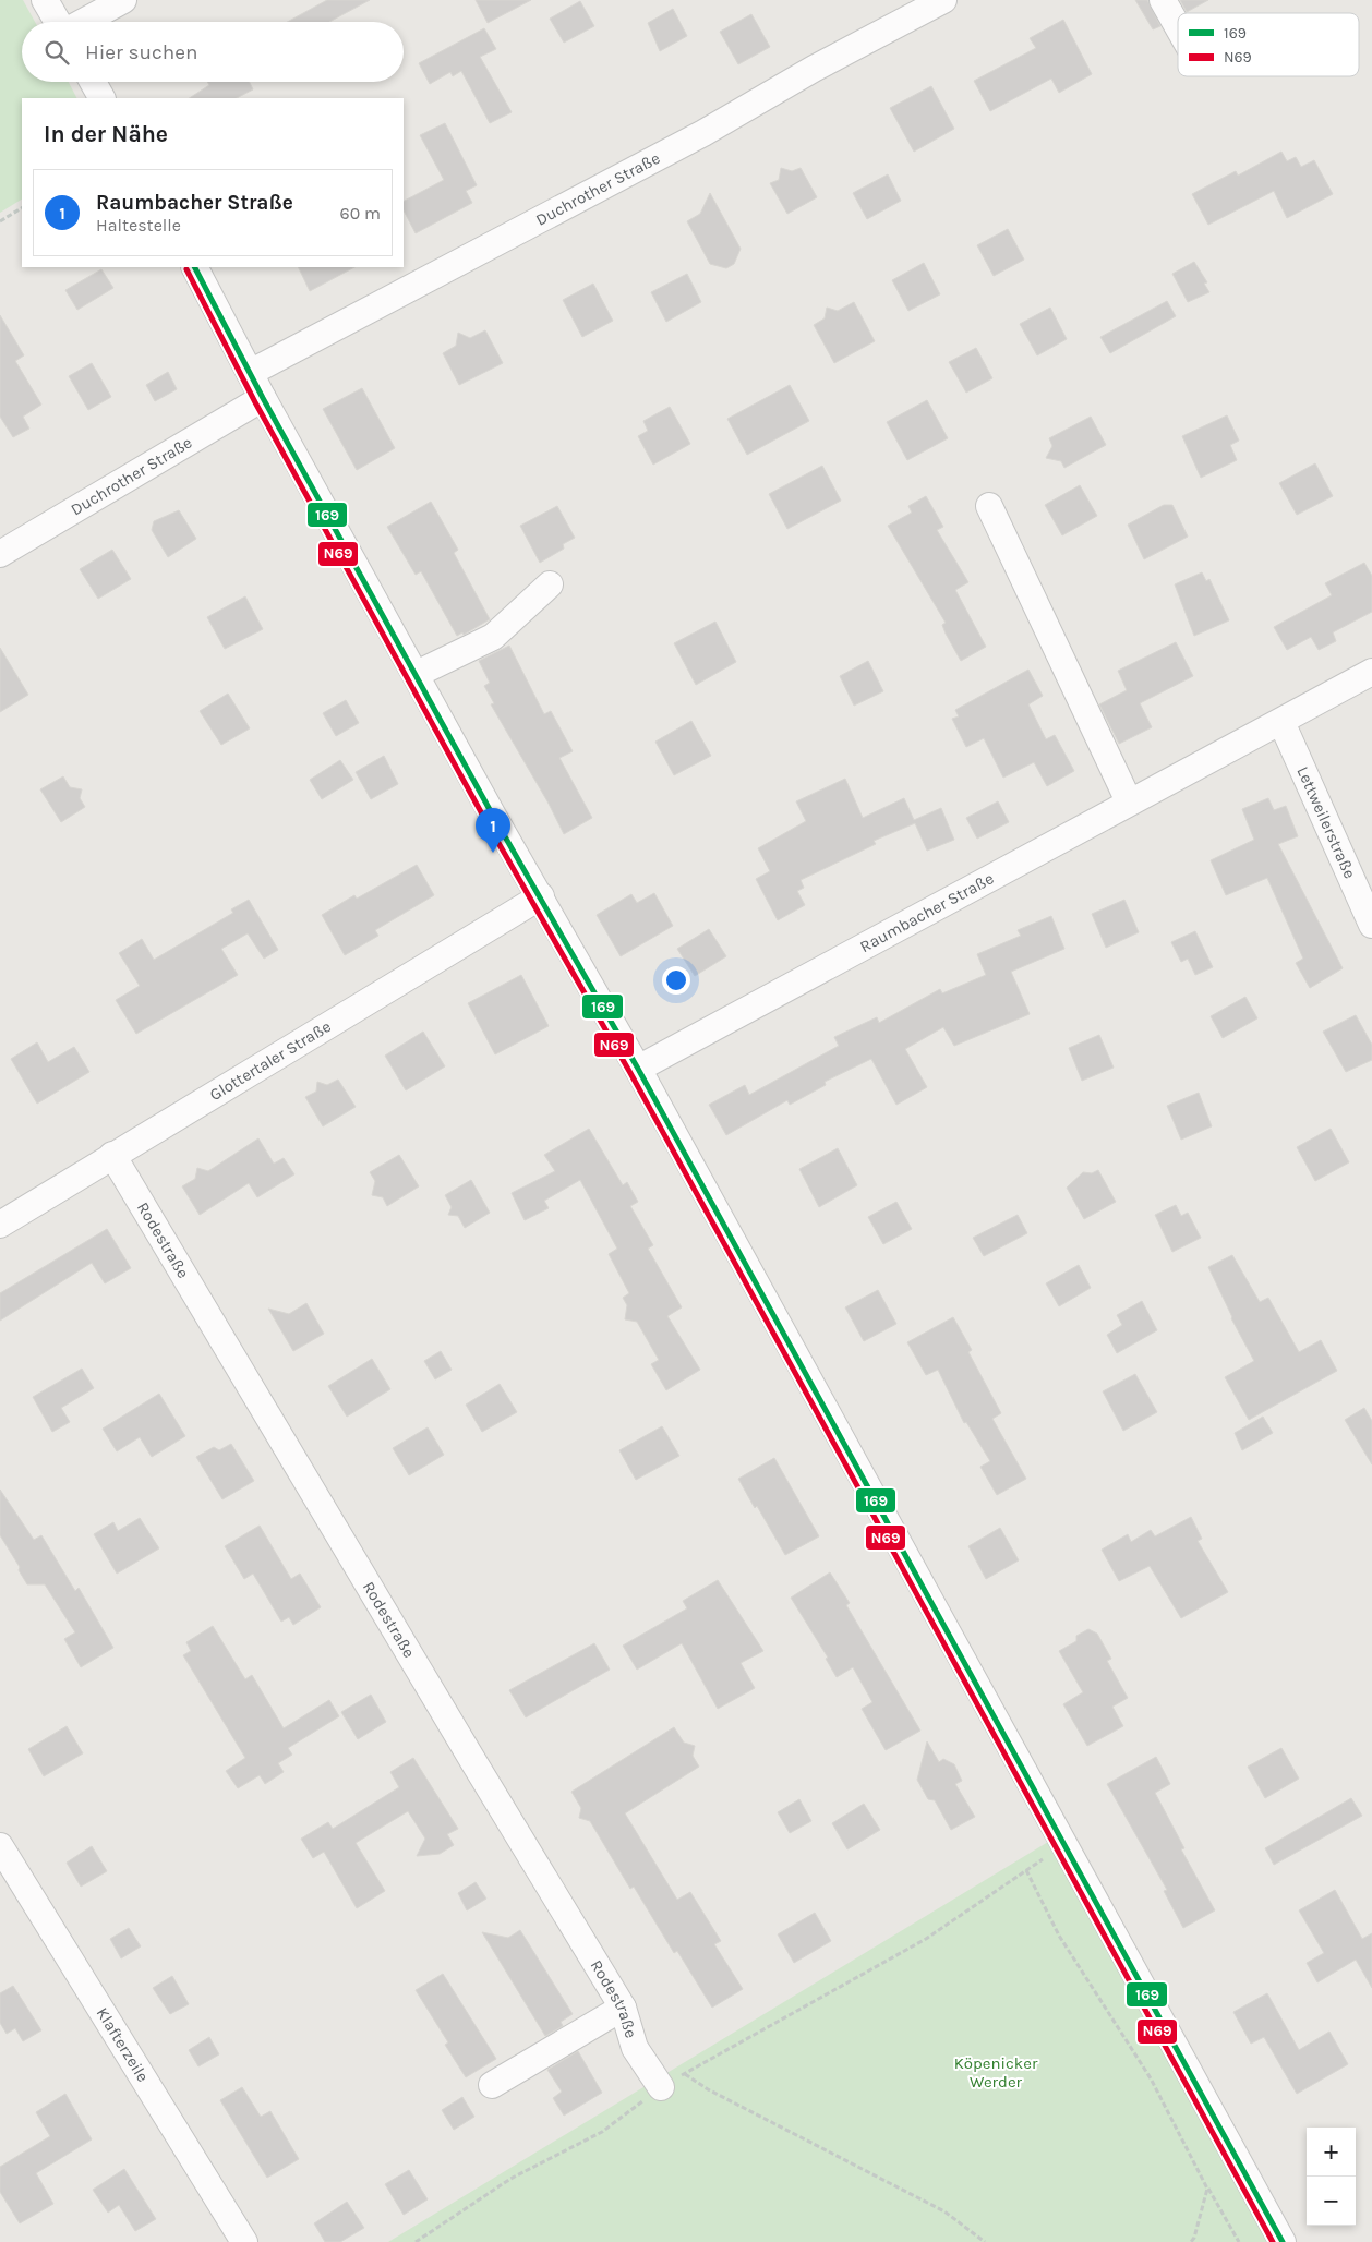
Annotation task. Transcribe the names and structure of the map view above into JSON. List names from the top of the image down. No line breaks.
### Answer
{"streets":{"street":["Duchrother Straße","Lettweilerstraße","Raumbacher Straße","Glottertaler Straße","Rodestraße","Klafterzeile"]},"crossings":[["Lettweilerstraße","Raumbacher Straße"],["Glottertaler Straße","Rodestraße"]],"parks":["Köpenicker Werder"],"lines":["transit line 169","transit line N69"],"legend":["169","N69"],"page":{"search":"Hier suchen","heading":"In der Nähe","list":[{"mark":"1","name":"Raumbacher Straße","note":"Haltestelle","value":"60 m"}],"pins":"1","map_buttons":["+","−"]}}
